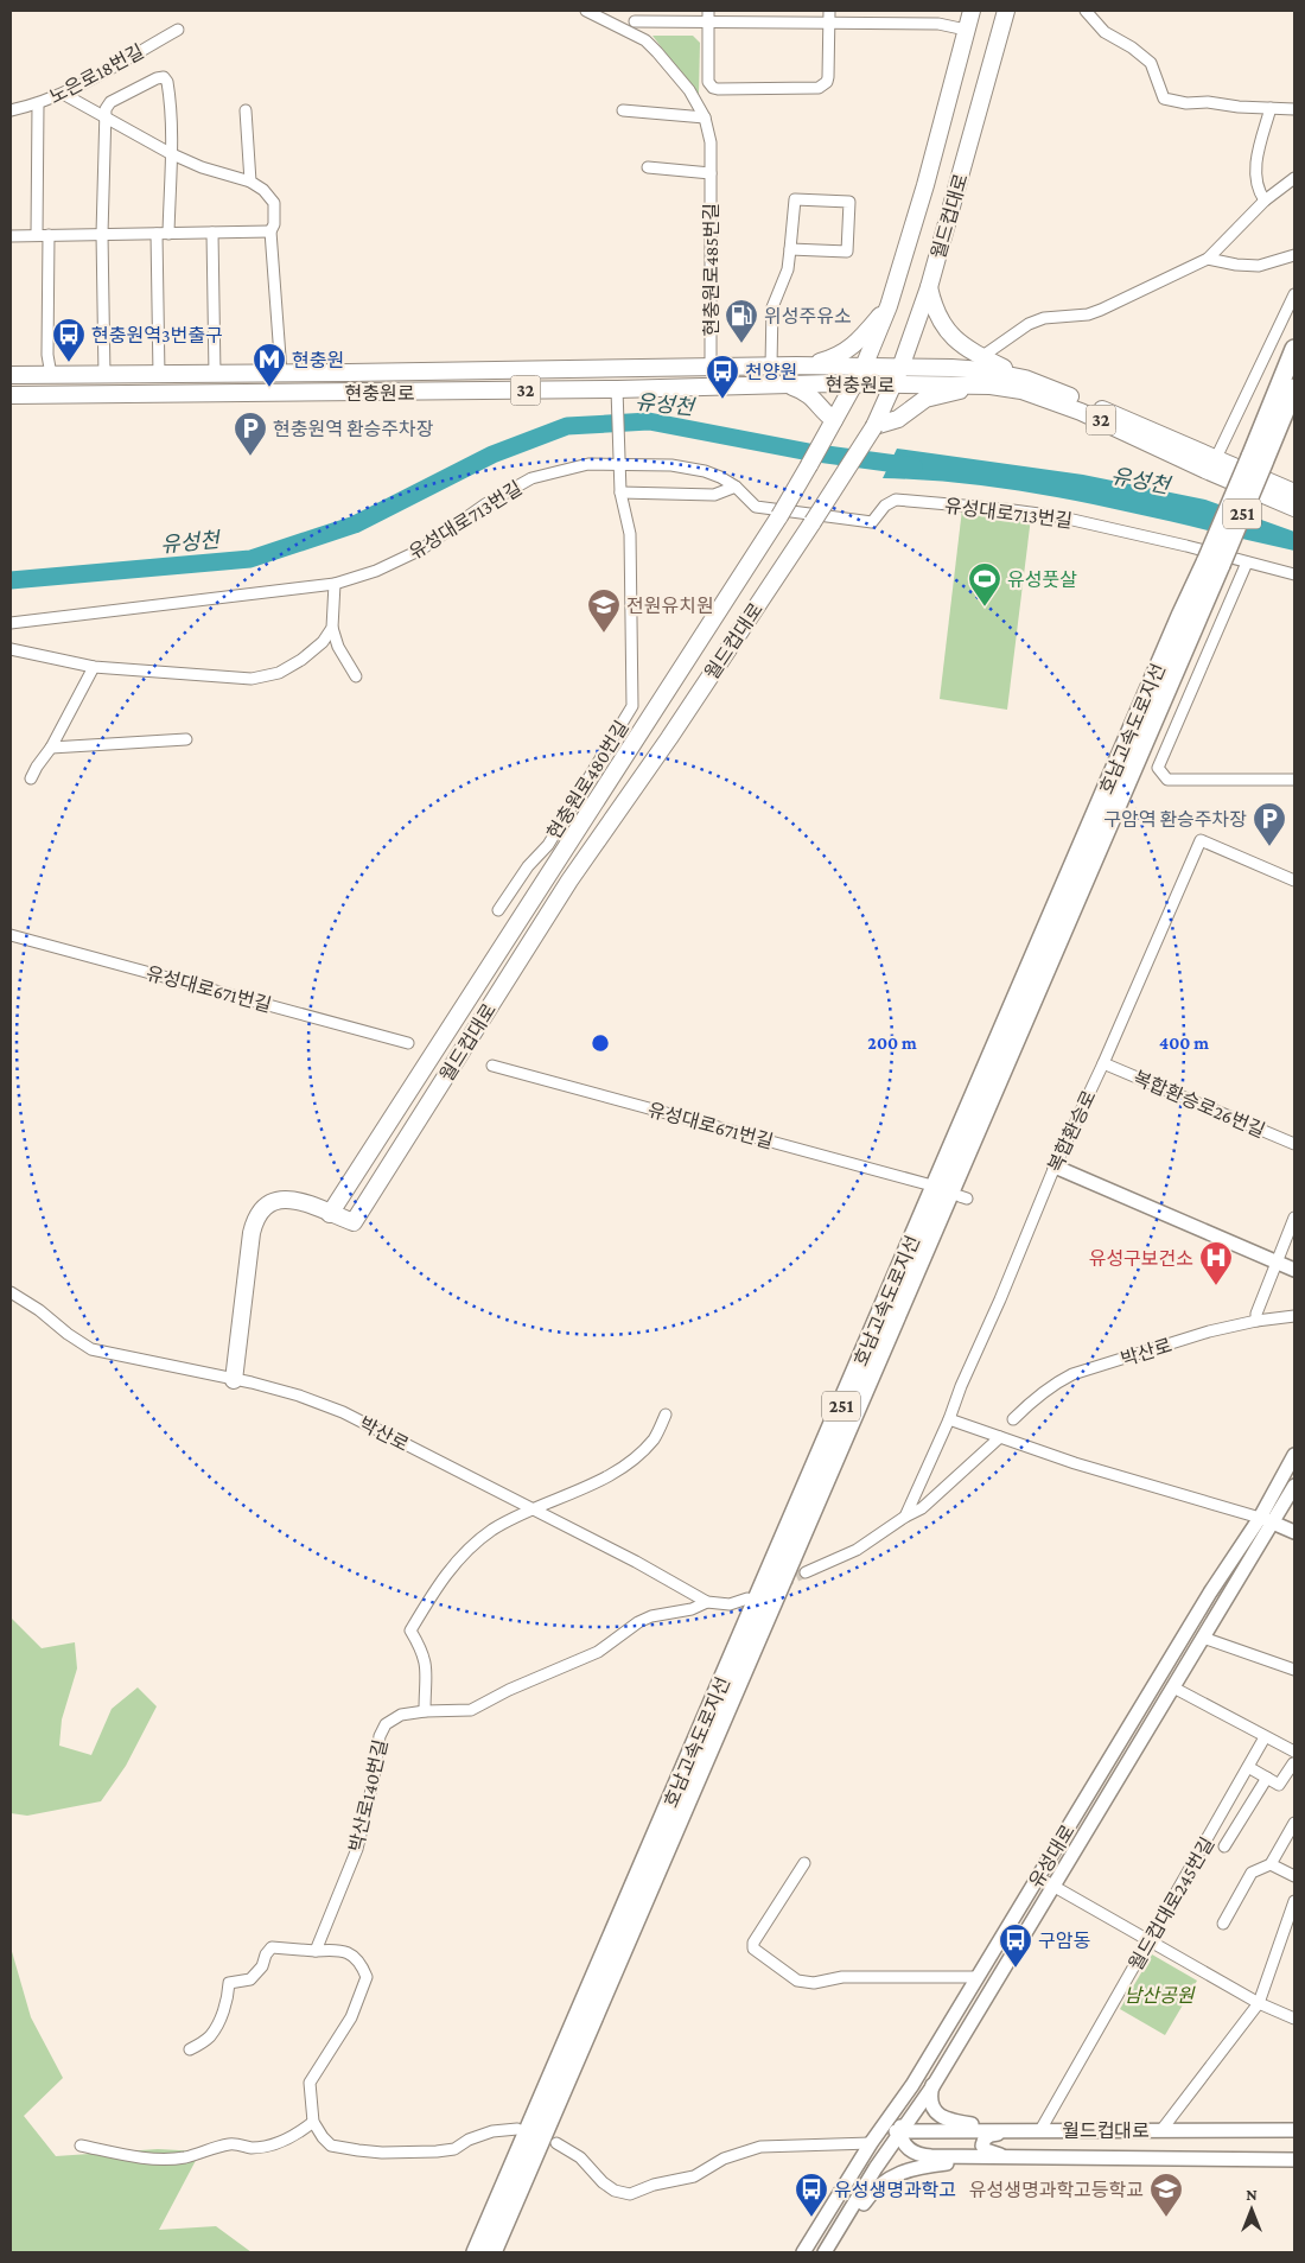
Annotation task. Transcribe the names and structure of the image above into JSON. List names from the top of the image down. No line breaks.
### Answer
{"streets":{"highway":["251","호남고속도로지선"],"main road":["월드컵대로","현충원로","32"],"street":["노은로18번길","현충원로485번길","유성대로713번길","현충원로480번길","유성대로671번길","복합환승로26번길","복합환승로","박산로","박산로140번길","유성대로","월드컵대로245번길"]},"crossings":[["월드컵대로","현충원로"],["월드컵대로","유성대로"],["월드컵대로","월드컵대로245번길"],["현충원로485번길","현충원로"],["현충원로","현충원로480번길"],["유성대로713번길","현충원로480번길"],["복합환승로26번길","복합환승로"],["박산로","박산로140번길"]],"water":["유성천"],"parks":["남산공원"],"places":{"fuel station":["위성주유소"],"bus stop":["현충원역3번출구","천양원","구암동","유성생명과학고"],"metro station":["현충원"],"parking":["현충원역 환승주차장","구암역 환승주차장"],"sports":["유성풋살"],"school or university":["전원유치원","유성생명과학고등학교"],"hospital":["유성구보건소"]},"north":"top","rings":["200 m","400 m"]}
